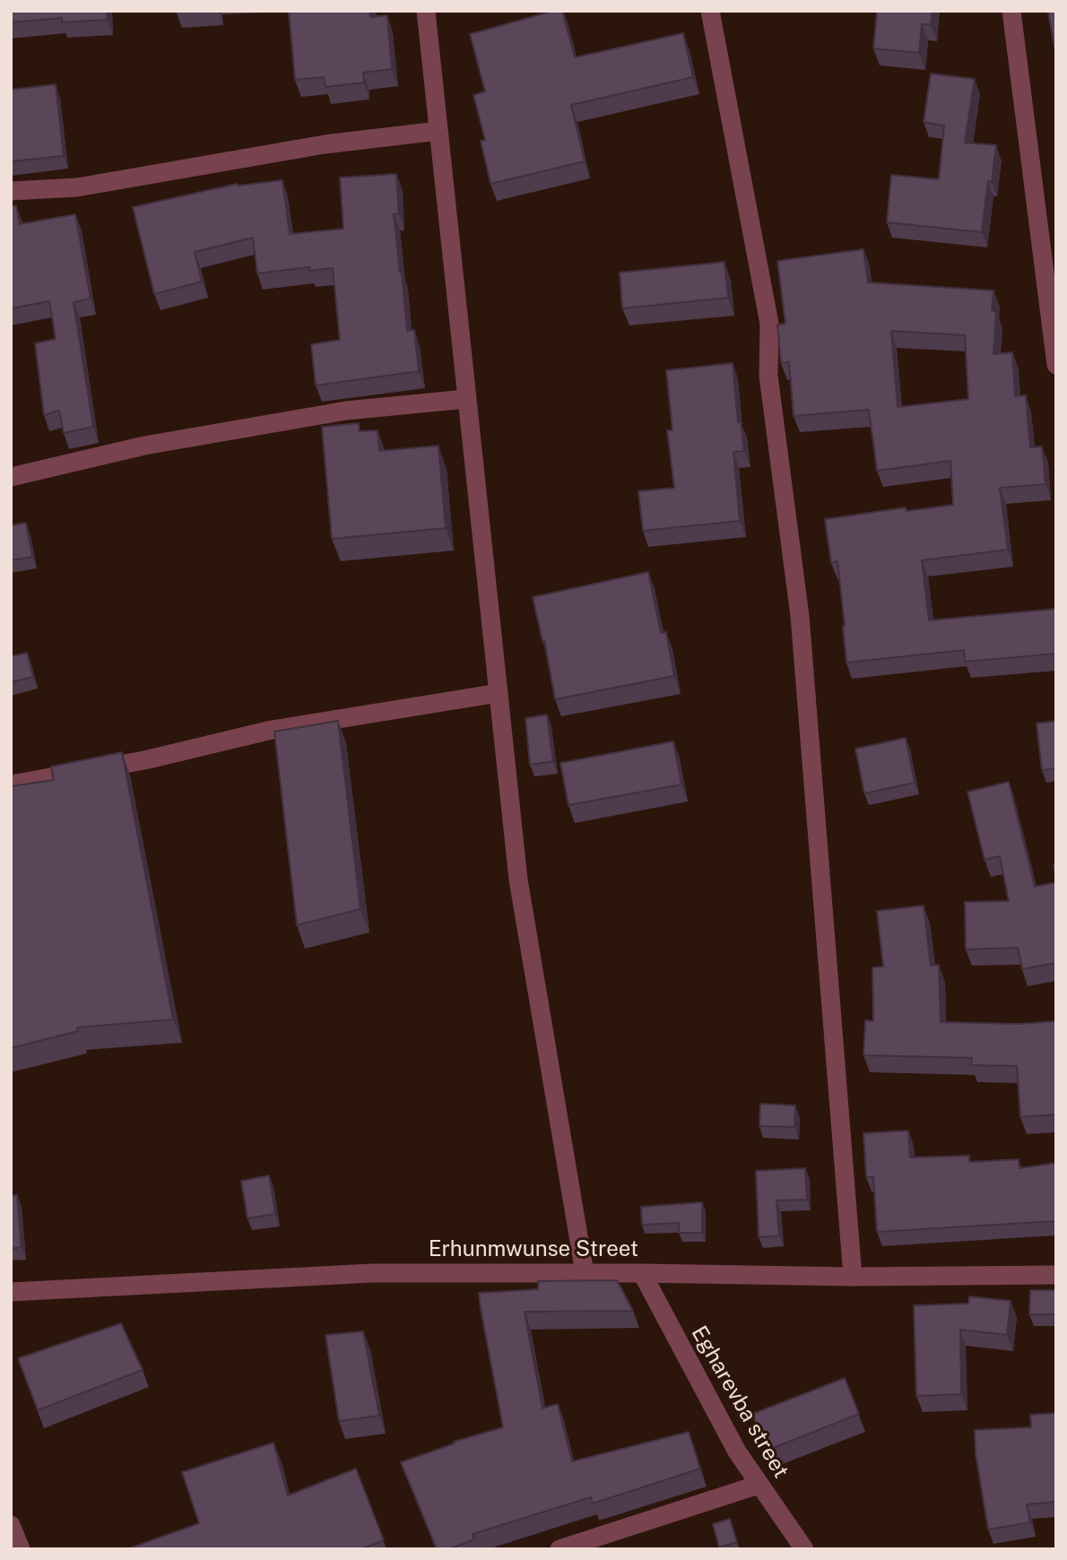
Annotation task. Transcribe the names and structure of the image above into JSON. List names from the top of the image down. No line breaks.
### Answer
{"streets":{"street":["Erhunmwunse Street","Egharevba street"]},"crossings":[["Erhunmwunse Street","Egharevba street"]]}
